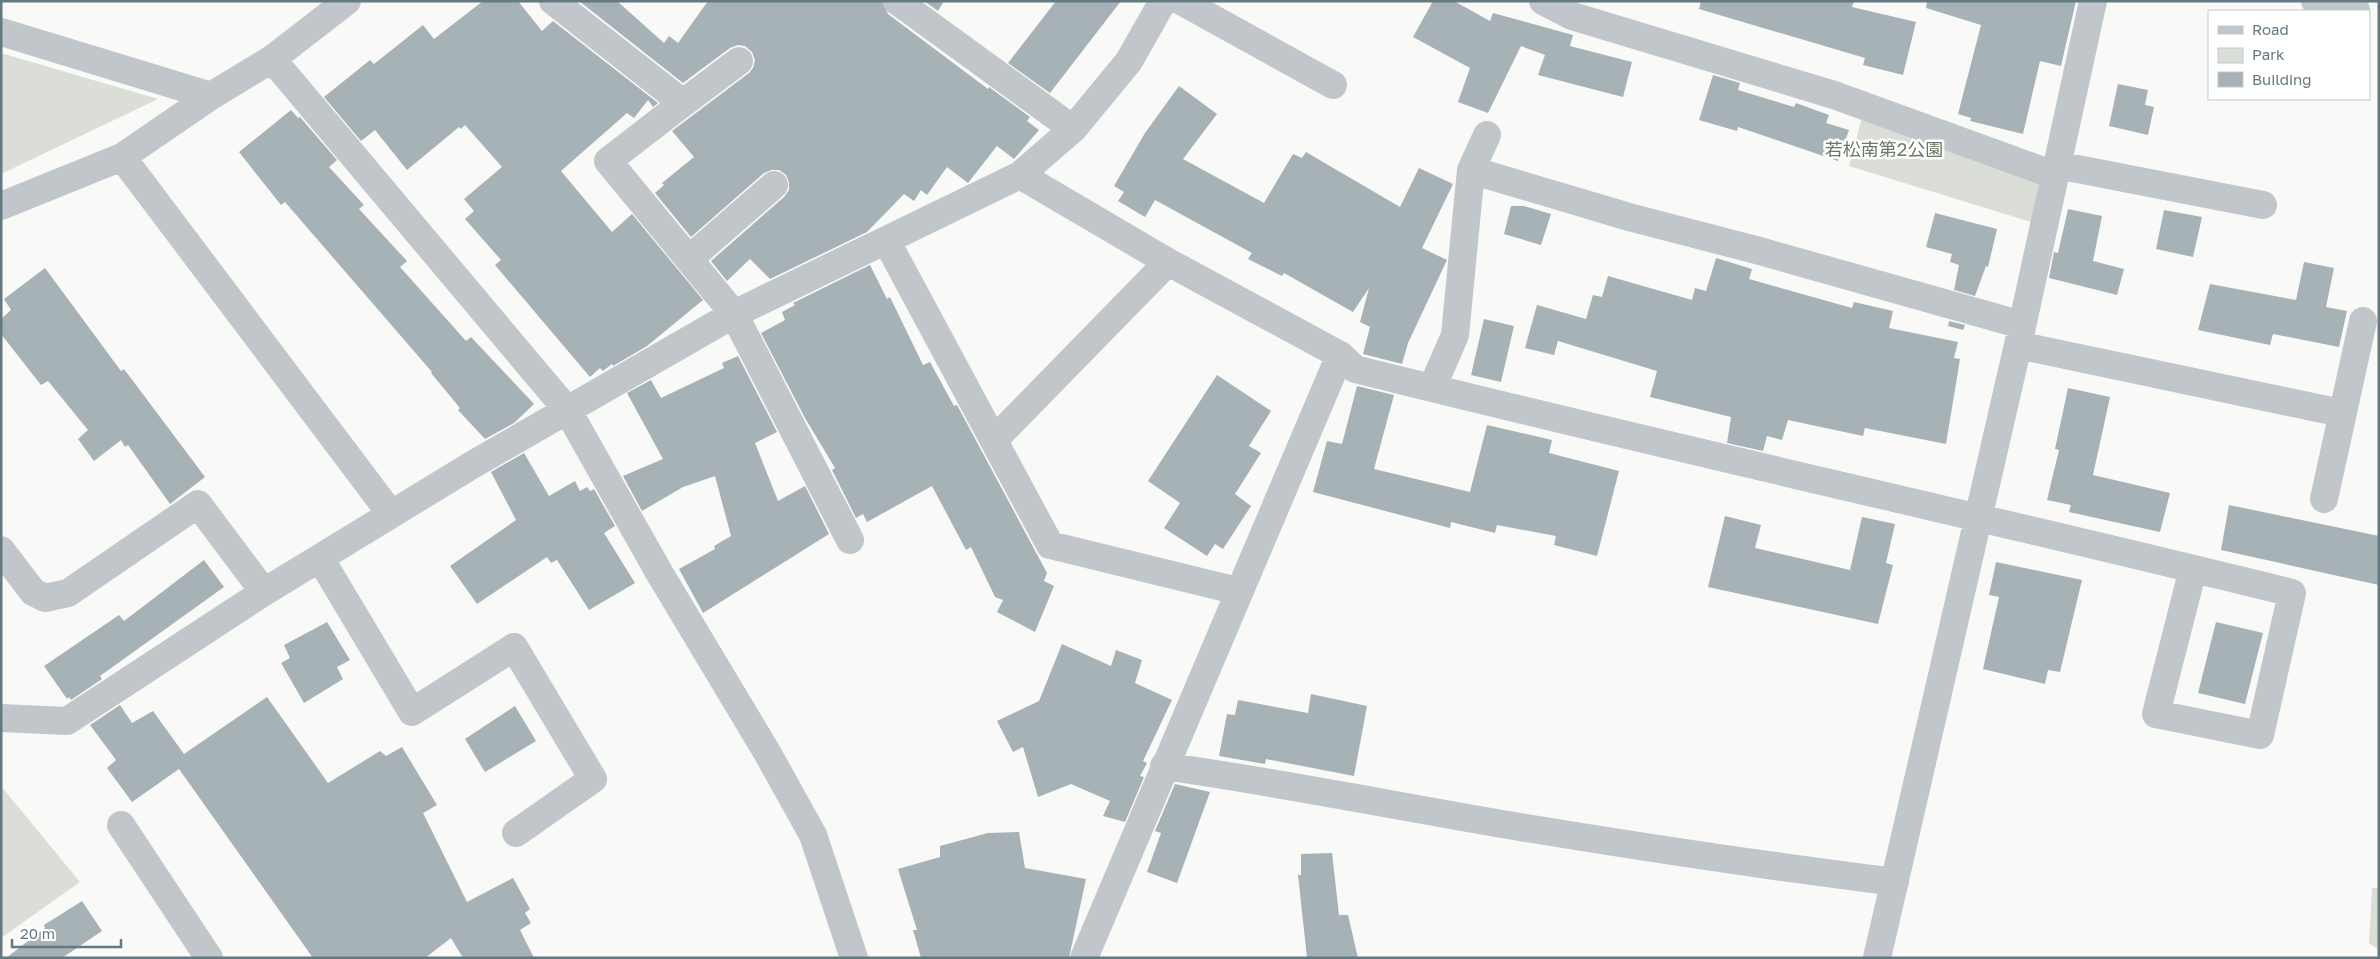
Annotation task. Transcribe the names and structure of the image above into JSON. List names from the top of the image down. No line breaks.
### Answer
{"parks":["若松南第2公園"],"legend":["Road","Park","Building"],"scale_bar":"20 m"}
